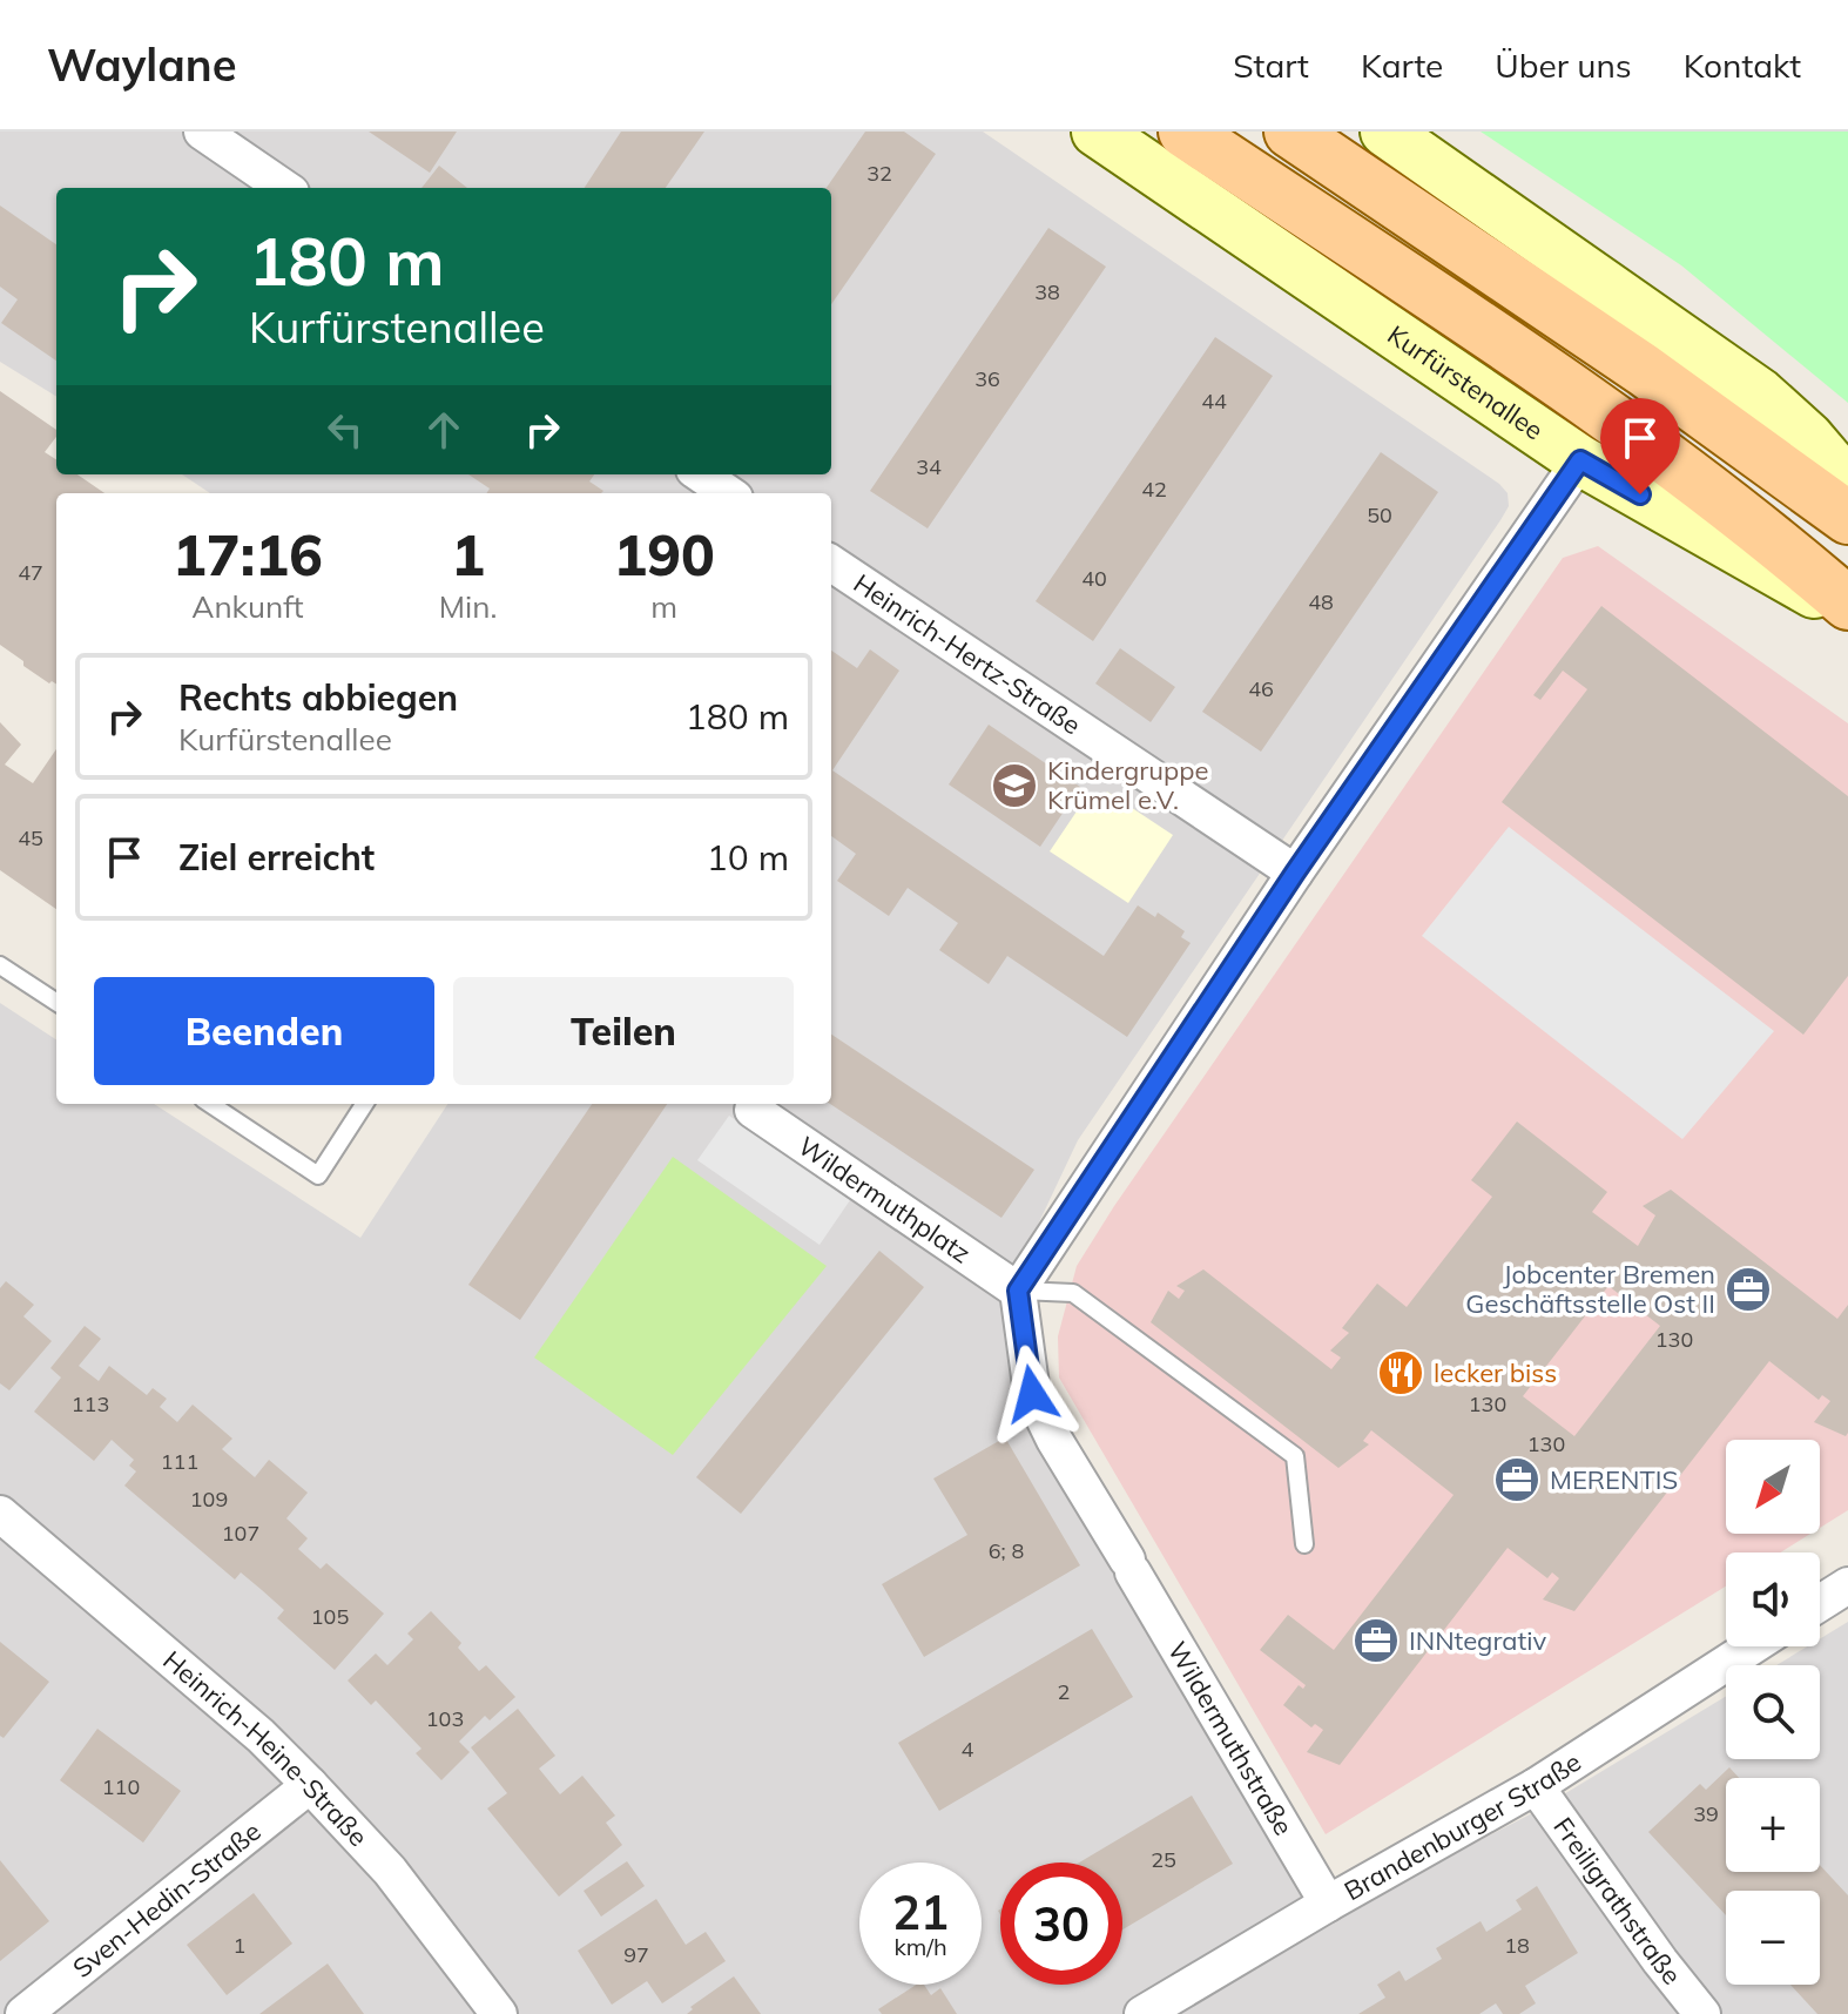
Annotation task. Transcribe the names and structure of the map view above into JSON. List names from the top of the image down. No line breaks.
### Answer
{"streets":{"main road":["Kurfürstenallee"],"street":["Heinrich-Hertz-Straße","Wildermuthplatz","Wildermuthstraße","Heinrich-Heine-Straße","Brandenburger Straße","Sven-Hedin-Straße","Freiligrathstraße"]},"crossings":[["Wildermuthplatz","Wildermuthstraße"],["Wildermuthstraße","Brandenburger Straße"],["Heinrich-Heine-Straße","Sven-Hedin-Straße"],["Brandenburger Straße","Freiligrathstraße"]],"places":{"school or university":["Kindergruppe Krümel e.V."],"office":["Jobcenter Bremen Geschäftsstelle Ost II","MERENTIS","INNtegrativ"],"restaurant":["lecker biss"]},"house_numbers":["32","38","36","44","34","42","50","47","40","48","46","45","130","113","130","130","111","109","107","6; 8","105","2","103","4","110","39","25","1","18","97"],"north":"bottom left","page":{"header":"Waylane","nav":["Start","Karte","Über uns","Kontakt"],"turn":["180 m","Kurfürstenallee"],"eta":["17:16","Ankunft","1","Min.","190","m"],"list":[{"name":"Rechts abbiegen","note":"Kurfürstenallee","value":"180 m"},{"name":"Ziel erreicht","value":"10 m"}],"buttons":["Beenden","Teilen"],"map_buttons":["+","−"],"speed":"21 km/h","limit":"30"}}
